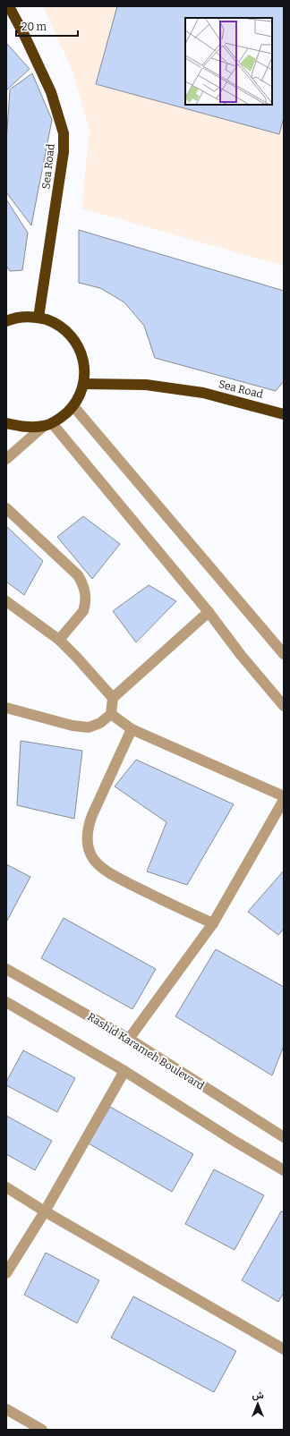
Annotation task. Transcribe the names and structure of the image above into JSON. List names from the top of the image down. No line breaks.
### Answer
{"streets":{"highway":["Sea Road"],"street":["Rashid Karameh Boulevard"]},"scale_bar":"20 m","north":"top"}
